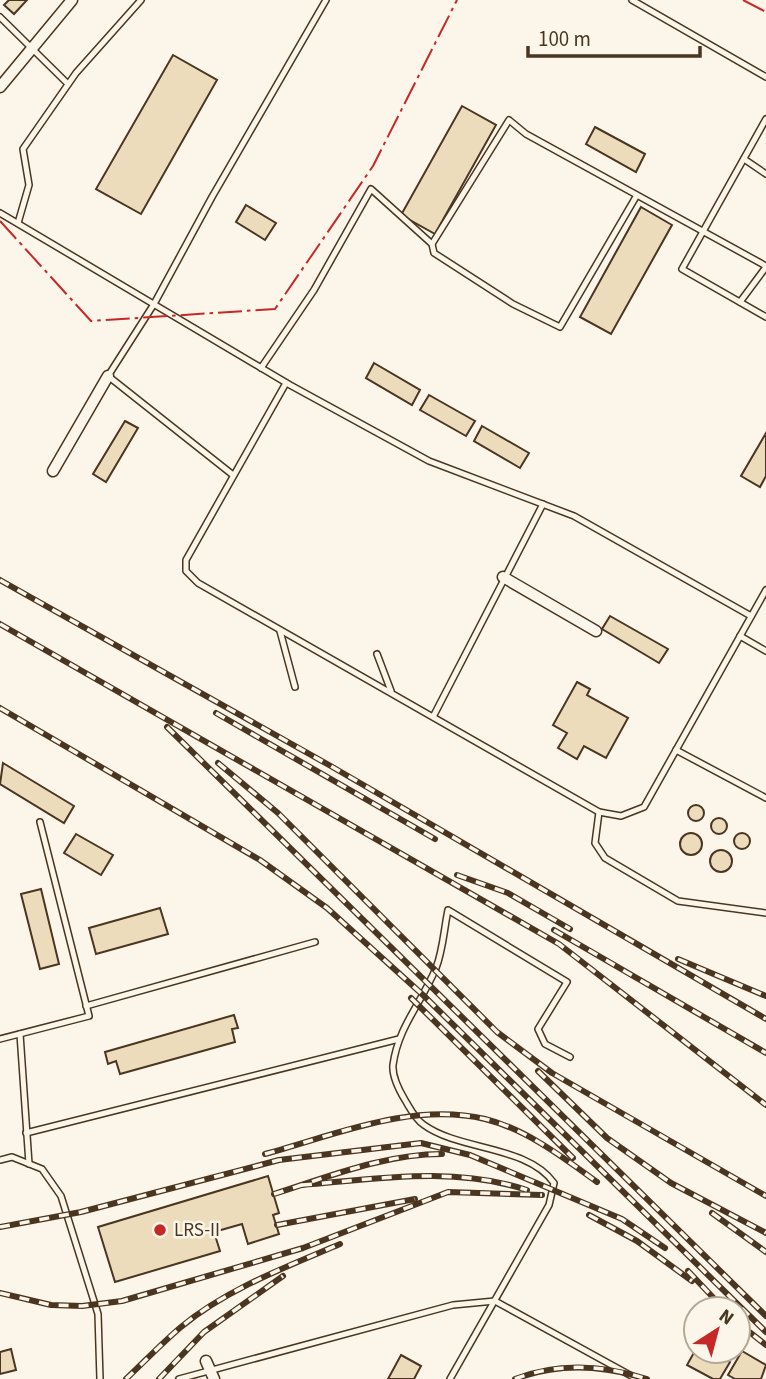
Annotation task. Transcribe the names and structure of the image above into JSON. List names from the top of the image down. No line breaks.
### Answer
{"places":["LRS-II"],"scale_bar":"100 m","north":"top right"}
